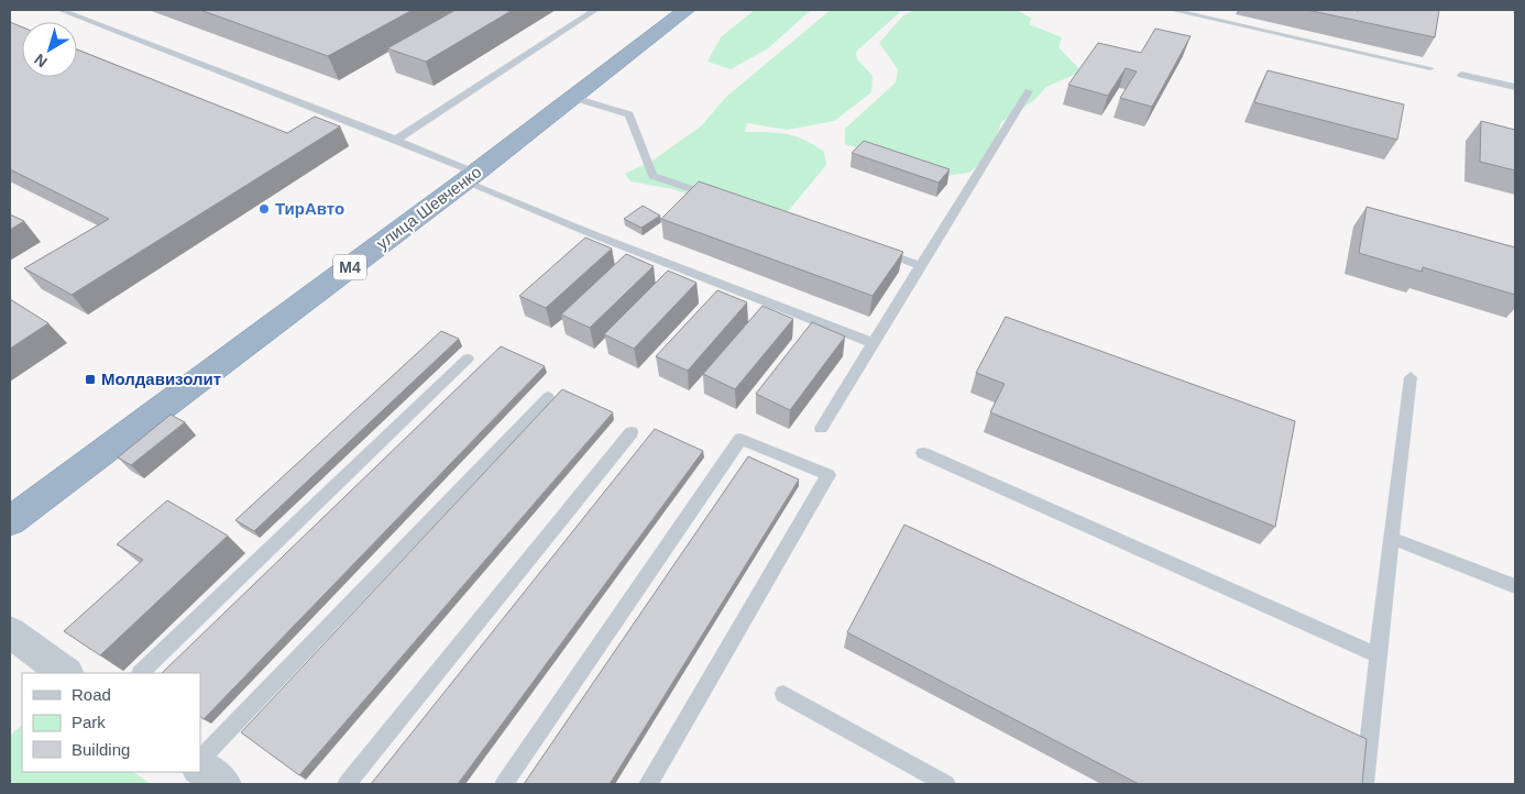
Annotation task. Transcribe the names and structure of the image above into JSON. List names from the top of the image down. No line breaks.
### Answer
{"streets":{"highway":["улица Шевченко","M4"]},"places":{"other":["ТирАвто"],"transit":["Молдавизолит"]},"legend":["Road","Park","Building"],"north":"bottom left"}
